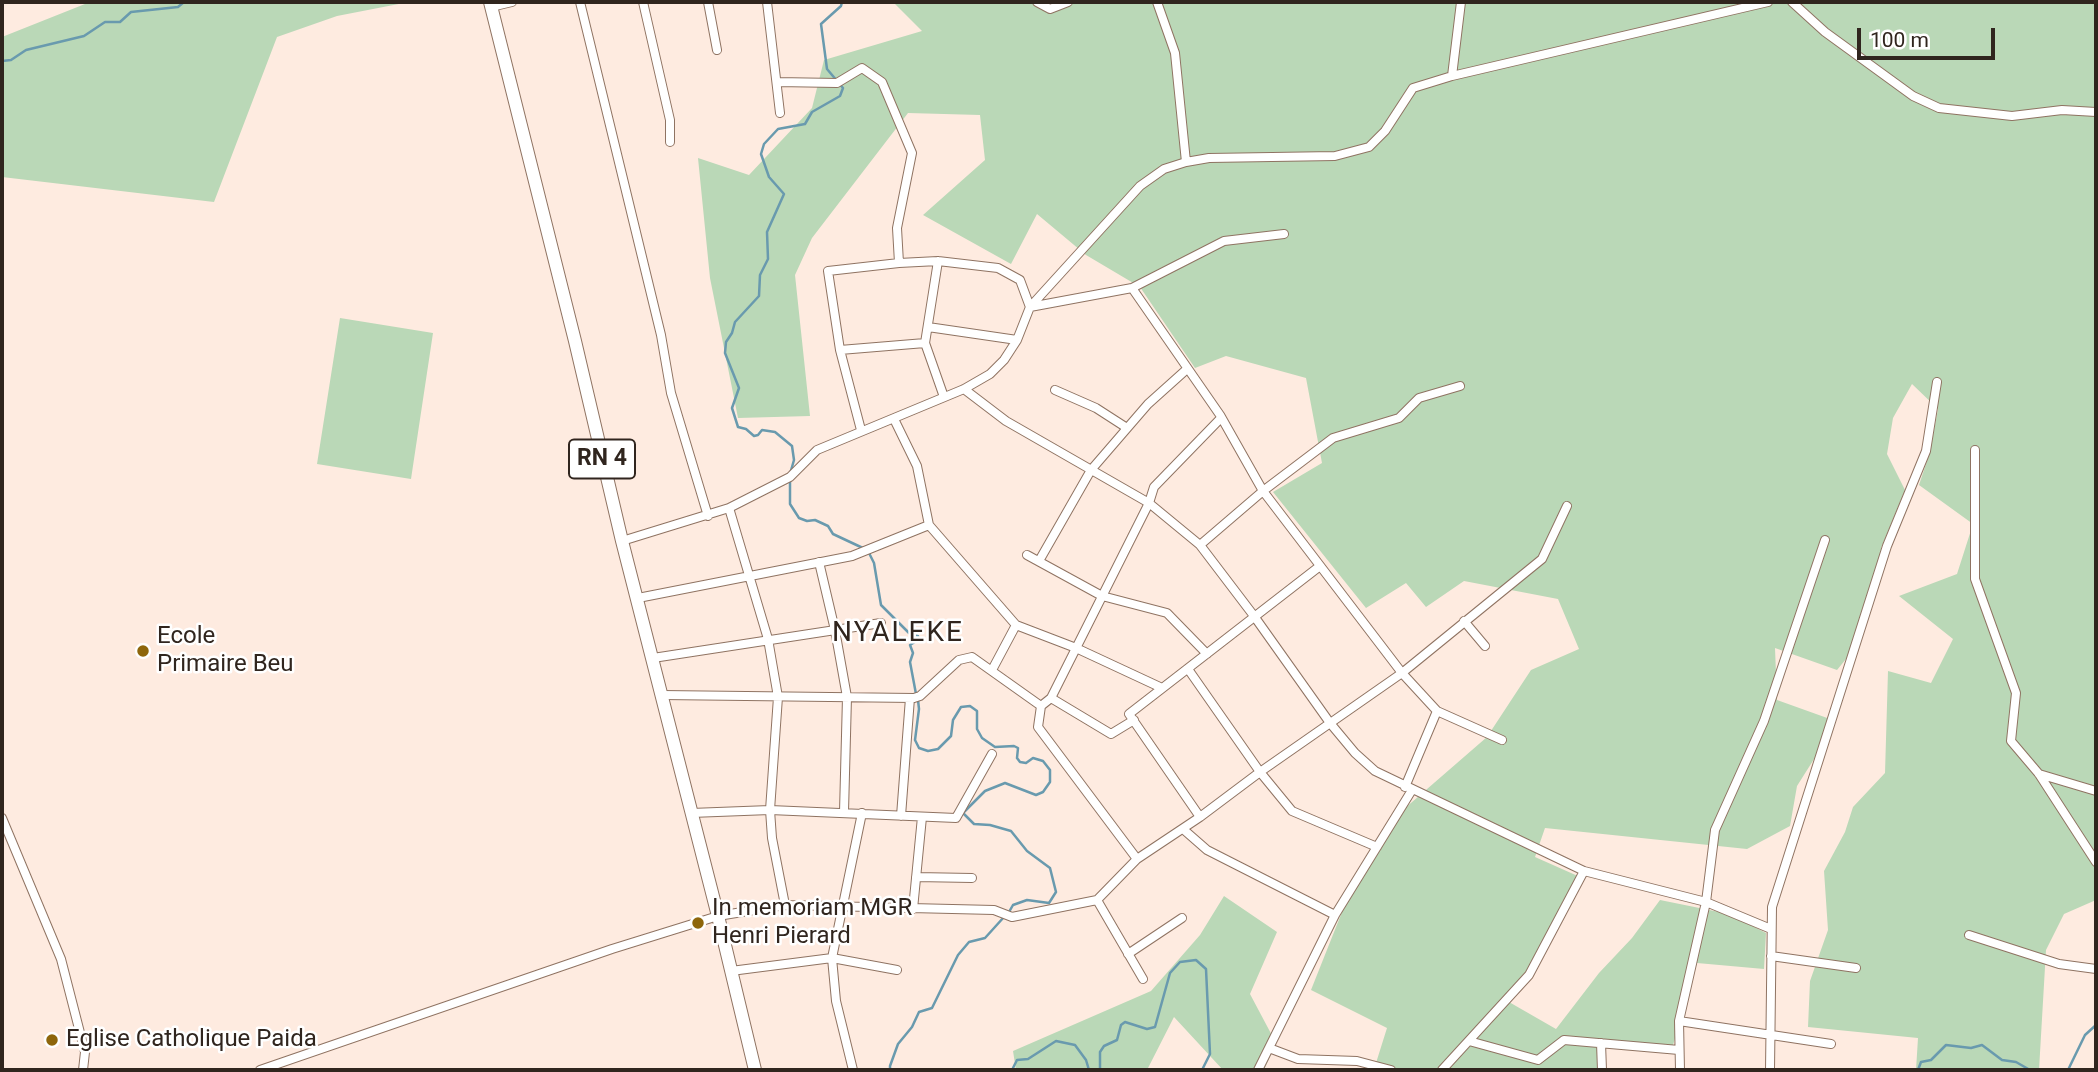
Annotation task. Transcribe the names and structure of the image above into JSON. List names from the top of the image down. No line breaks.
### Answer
{"streets":{"highway":["RN 4"]},"districts":["NYALEKE"],"places":["Ecole Primaire Beu","In memoriam MGR Henri Pierard","Eglise Catholique Paida"],"scale_bar":"100 m"}
